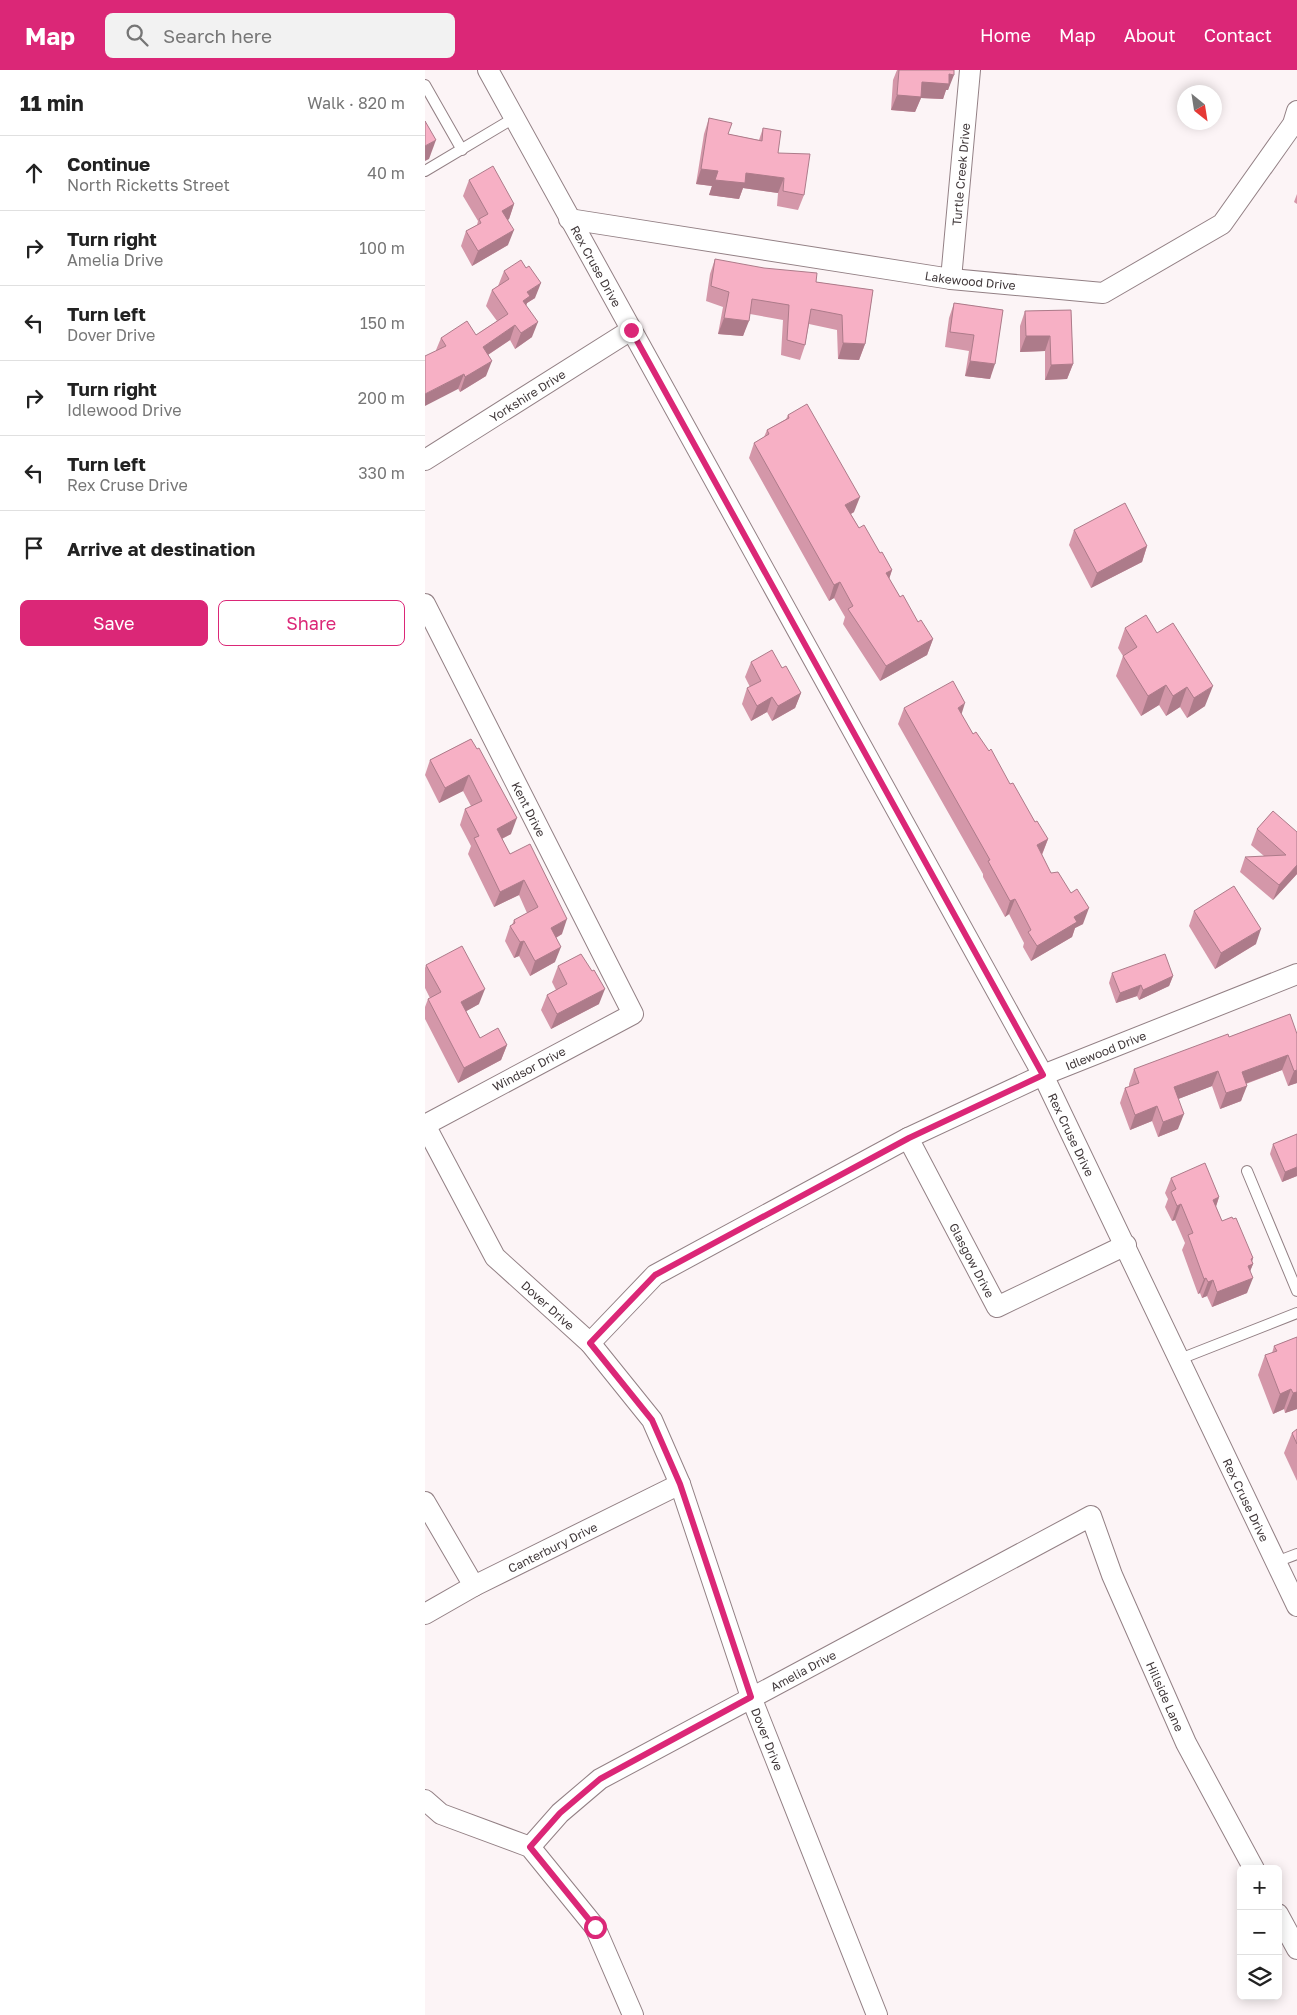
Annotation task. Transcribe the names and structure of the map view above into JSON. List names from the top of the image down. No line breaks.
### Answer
{"streets":{"street":["Turtle Creek Drive","Rex Cruse Drive","Lakewood Drive","Yorkshire Drive","Kent Drive","Idlewood Drive","Windsor Drive","Glasgow Drive","Dover Drive","Canterbury Drive","Amelia Drive","Hillside Lane"]},"crossings":[["Turtle Creek Drive","Lakewood Drive"],["Rex Cruse Drive","Lakewood Drive"],["Rex Cruse Drive","Yorkshire Drive"],["Rex Cruse Drive","Idlewood Drive"],["Rex Cruse Drive","Glasgow Drive"],["Kent Drive","Windsor Drive"],["Idlewood Drive","Glasgow Drive"],["Idlewood Drive","Dover Drive"],["Windsor Drive","Dover Drive"],["Dover Drive","Canterbury Drive"],["Dover Drive","Amelia Drive"],["Amelia Drive","Hillside Lane"]],"north":"bottom right","page":{"header":"Map","search":"Search here","nav":["Home","Map","About","Contact"],"heading":["11 min","Walk · 820 m"],"list":[["Continue","North Ricketts Street","40 m"],["Turn right","Amelia Drive","100 m"],["Turn left","Dover Drive","150 m"],["Turn right","Idlewood Drive","200 m"],["Turn left","Rex Cruse Drive","330 m"],"Arrive at destination"],"buttons":["Save","Share"],"map_buttons":["+","−"]}}
